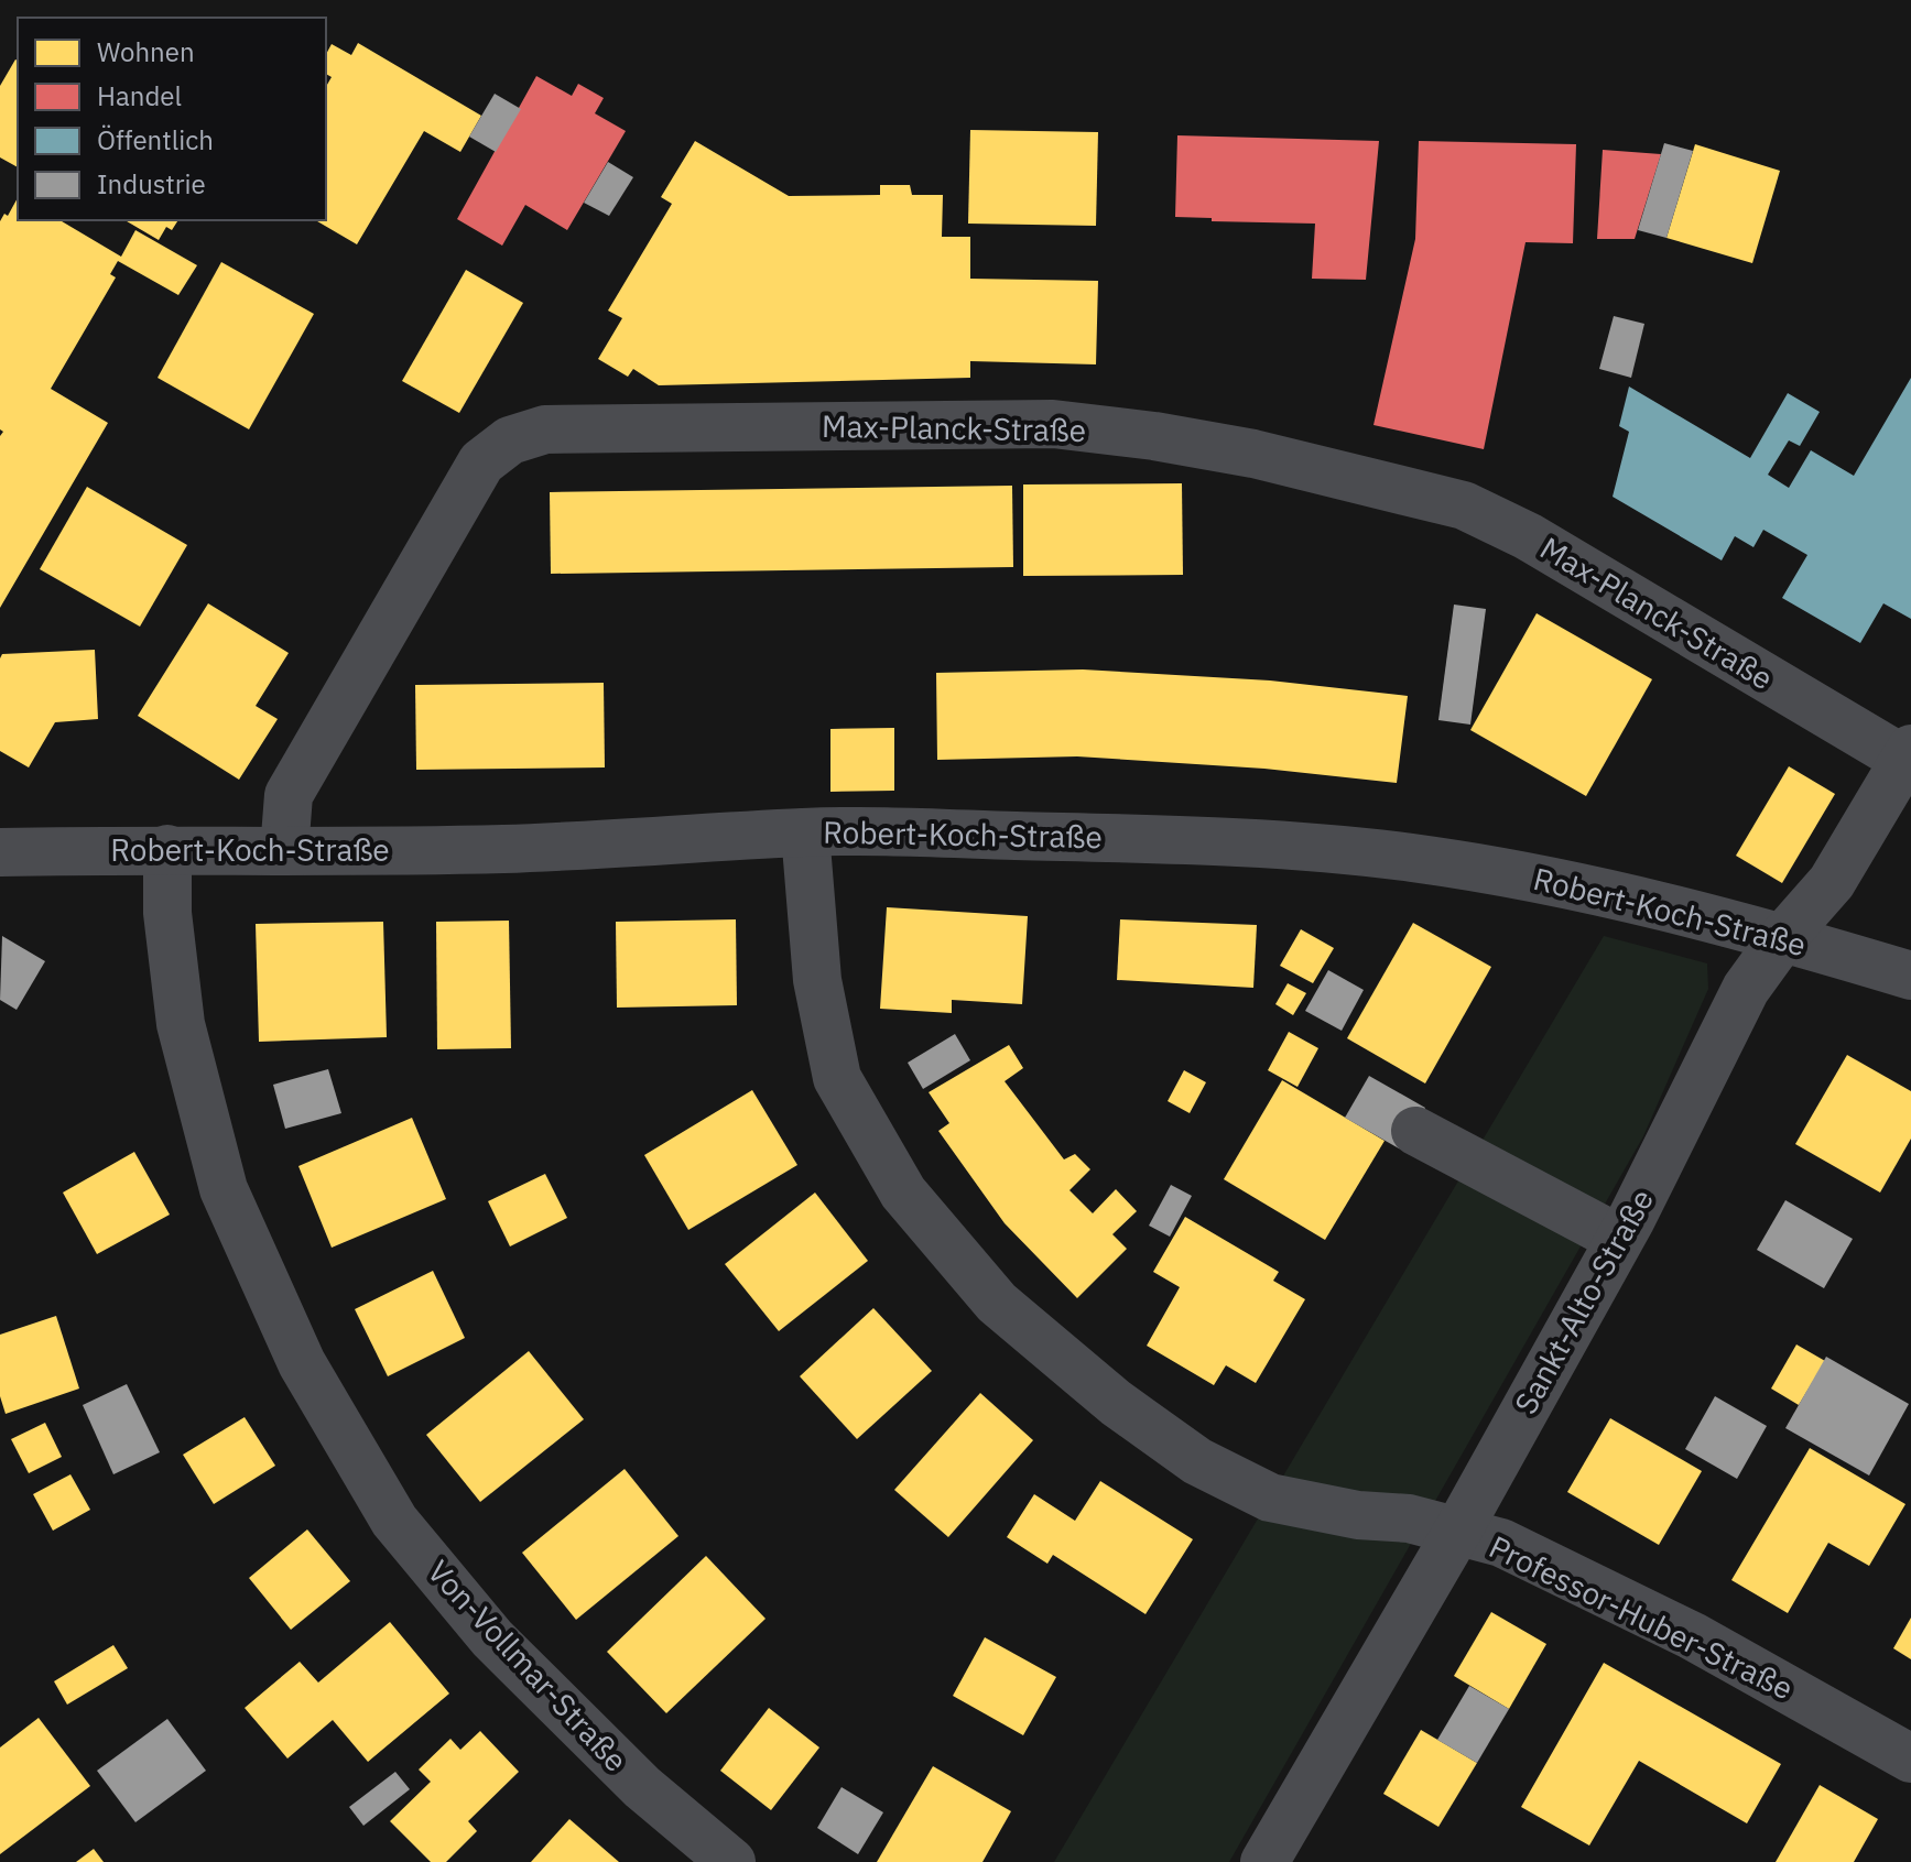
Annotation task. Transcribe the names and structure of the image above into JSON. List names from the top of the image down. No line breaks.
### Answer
{"streets":{"street":["Max-Planck-Straße","Robert-Koch-Straße","Sankt-Alto-Straße","Professor-Huber-Straße","Von-Vollmar-Straße"]},"crossings":[["Max-Planck-Straße","Robert-Koch-Straße"],["Max-Planck-Straße","Sankt-Alto-Straße"],["Robert-Koch-Straße","Sankt-Alto-Straße"],["Robert-Koch-Straße","Professor-Huber-Straße"],["Robert-Koch-Straße","Von-Vollmar-Straße"],["Sankt-Alto-Straße","Professor-Huber-Straße"]],"legend":["Wohnen","Handel","Öffentlich","Industrie"]}
